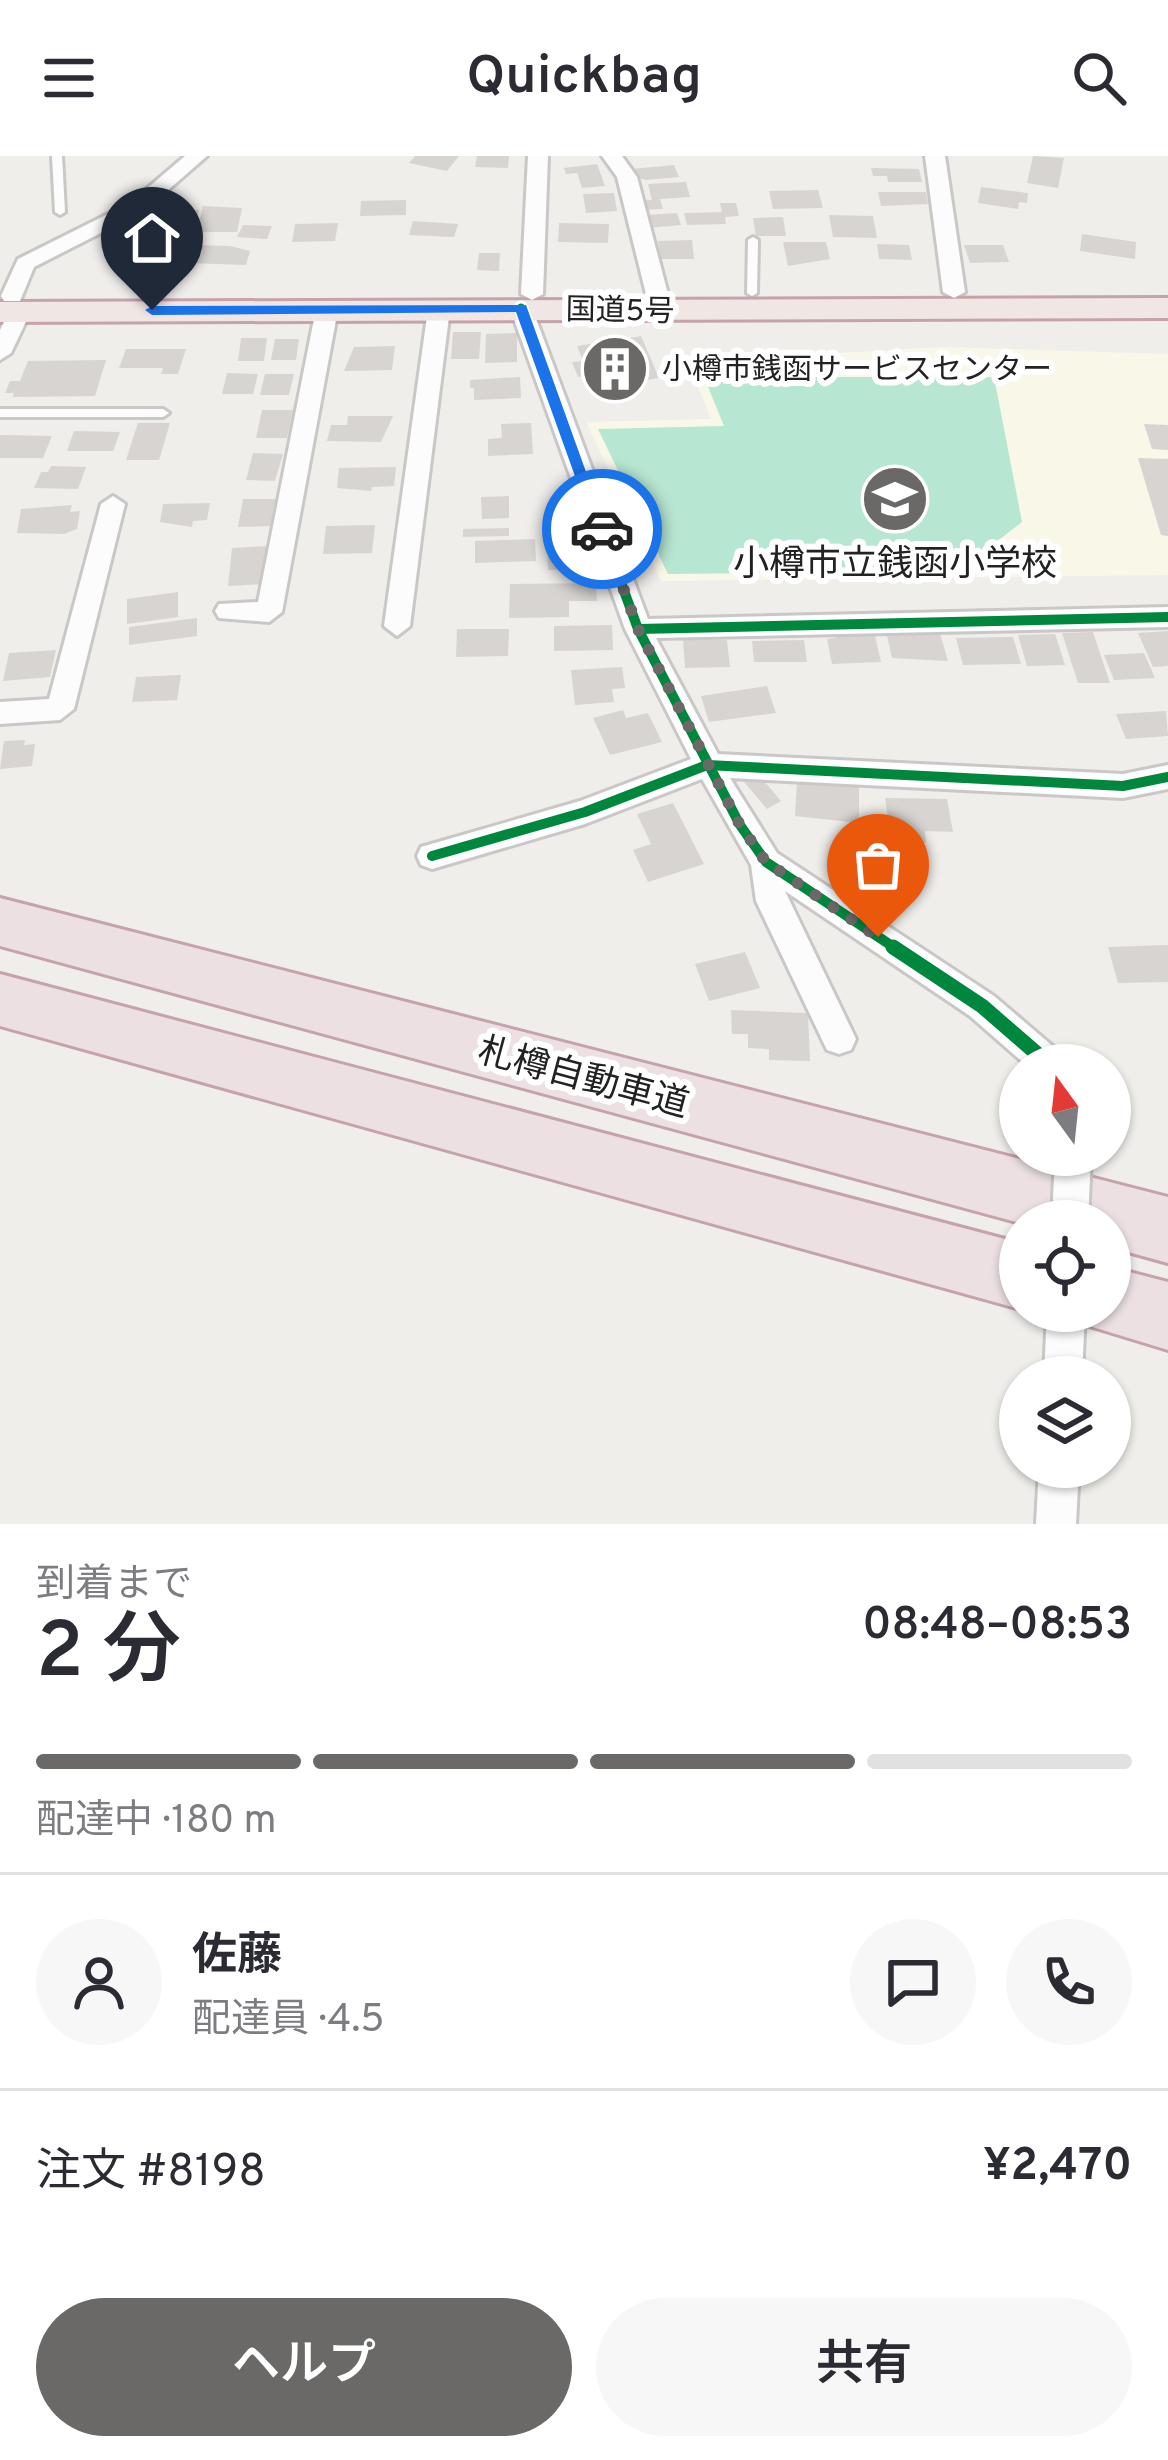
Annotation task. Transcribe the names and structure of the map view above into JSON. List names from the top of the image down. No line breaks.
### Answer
{"streets":{"highway":["国道5号","札樽自動車道"]},"places":{"building":["小樽市銭函サービスセンター"],"school or university":["小樽市立銭函小学校"]},"north":"top","page":{"header":"Quickbag","heading":["2 分","到着まで","08:48–08:53"],"panel":["佐藤","配達員 · 4.5","注文 #8198","¥2,470"],"bar":"配達中 · 180 m","buttons":["ヘルプ","共有"]}}
